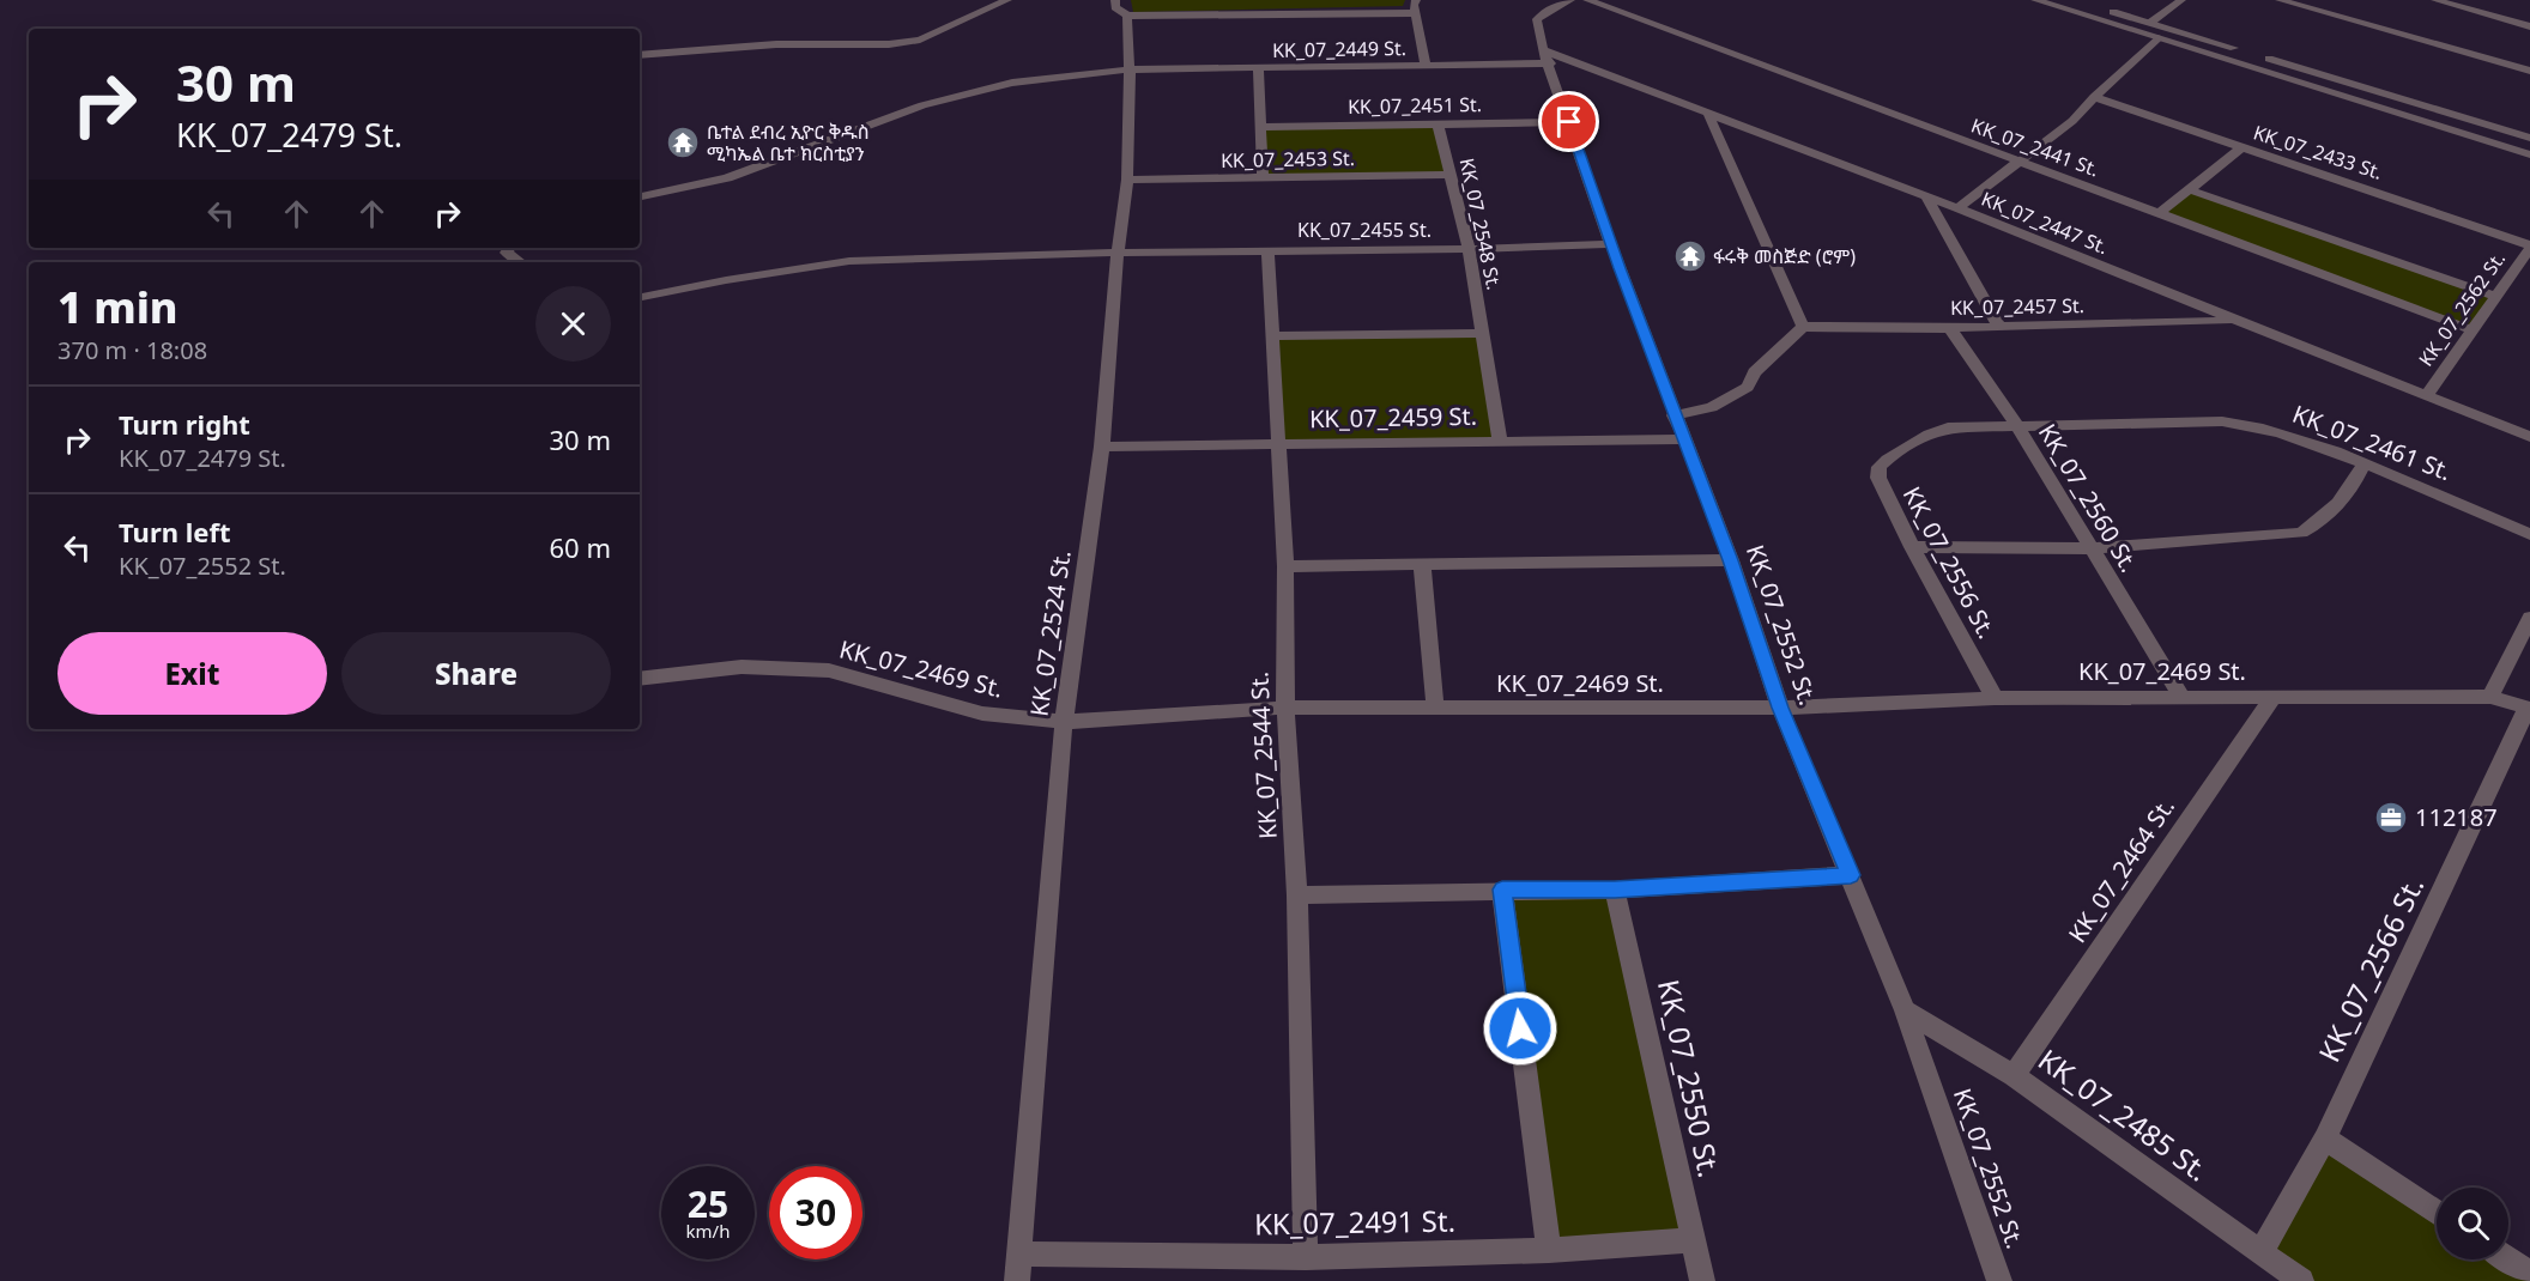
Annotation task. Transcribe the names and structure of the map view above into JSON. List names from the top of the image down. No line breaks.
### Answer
{"streets":{"street":["KK_07_2449 St.","KK_07_2451 St.","KK_07_2441 St.","KK_07_2433 St.","KK_07_2453 St.","KK_07_2447 St.","KK_07_2548 St.","KK_07_2455 St.","KK_07_2457 St.","KK_07_2562 St.","KK_07_2459 St.","KK_07_2461 St.","KK_07_2560 St.","KK_07_2556 St.","KK_07_2552 St.","KK_07_2524 St.","KK_07_2469 St.","KK_07_2544 St.","KK_07_2464 St.","KK_07_2566 St.","KK_07_2550 St.","KK_07_2485 St.","KK_07_2491 St."]},"crossings":[["KK_07_2449 St.","KK_07_2552 St."],["KK_07_2449 St.","KK_07_2524 St."],["KK_07_2451 St.","KK_07_2548 St."],["KK_07_2451 St.","KK_07_2552 St."],["KK_07_2441 St.","KK_07_2562 St."],["KK_07_2433 St.","KK_07_2562 St."],["KK_07_2453 St.","KK_07_2548 St."],["KK_07_2453 St.","KK_07_2524 St."],["KK_07_2447 St.","KK_07_2457 St."],["KK_07_2447 St.","KK_07_2562 St."],["KK_07_2447 St.","KK_07_2552 St."],["KK_07_2548 St.","KK_07_2455 St."],["KK_07_2548 St.","KK_07_2459 St."],["KK_07_2455 St.","KK_07_2552 St."],["KK_07_2455 St.","KK_07_2524 St."],["KK_07_2455 St.","KK_07_2544 St."],["KK_07_2457 St.","KK_07_2560 St."],["KK_07_2459 St.","KK_07_2552 St."],["KK_07_2459 St.","KK_07_2524 St."],["KK_07_2459 St.","KK_07_2544 St."],["KK_07_2461 St.","KK_07_2560 St."],["KK_07_2461 St.","KK_07_2556 St."],["KK_07_2560 St.","KK_07_2556 St."],["KK_07_2560 St.","KK_07_2469 St."],["KK_07_2556 St.","KK_07_2469 St."],["KK_07_2552 St.","KK_07_2469 St."],["KK_07_2552 St.","KK_07_2485 St."],["KK_07_2524 St.","KK_07_2469 St."],["KK_07_2524 St.","KK_07_2491 St."],["KK_07_2469 St.","KK_07_2544 St."],["KK_07_2469 St.","KK_07_2464 St."],["KK_07_2469 St.","KK_07_2566 St."],["KK_07_2544 St.","KK_07_2491 St."],["KK_07_2464 St.","KK_07_2485 St."],["KK_07_2566 St.","KK_07_2485 St."],["KK_07_2550 St.","KK_07_2491 St."]],"places":{"temple":["ቤተል ደብረ ኢዮር ቅዱስ ሚካኤል ቤተ ክርስቲያን","ፋሩቅ መስጅድ (ሮም)"],"office":["112187"]},"page":{"turn":["30 m","KK_07_2479 St."],"heading":["1 min","370 m · 18:08"],"list":[{"name":"Turn right","note":"KK_07_2479 St.","value":"30 m"},{"name":"Turn left","note":"KK_07_2552 St.","value":"60 m"}],"buttons":["Exit","Share"],"speed":"25 km/h","limit":"30"}}
